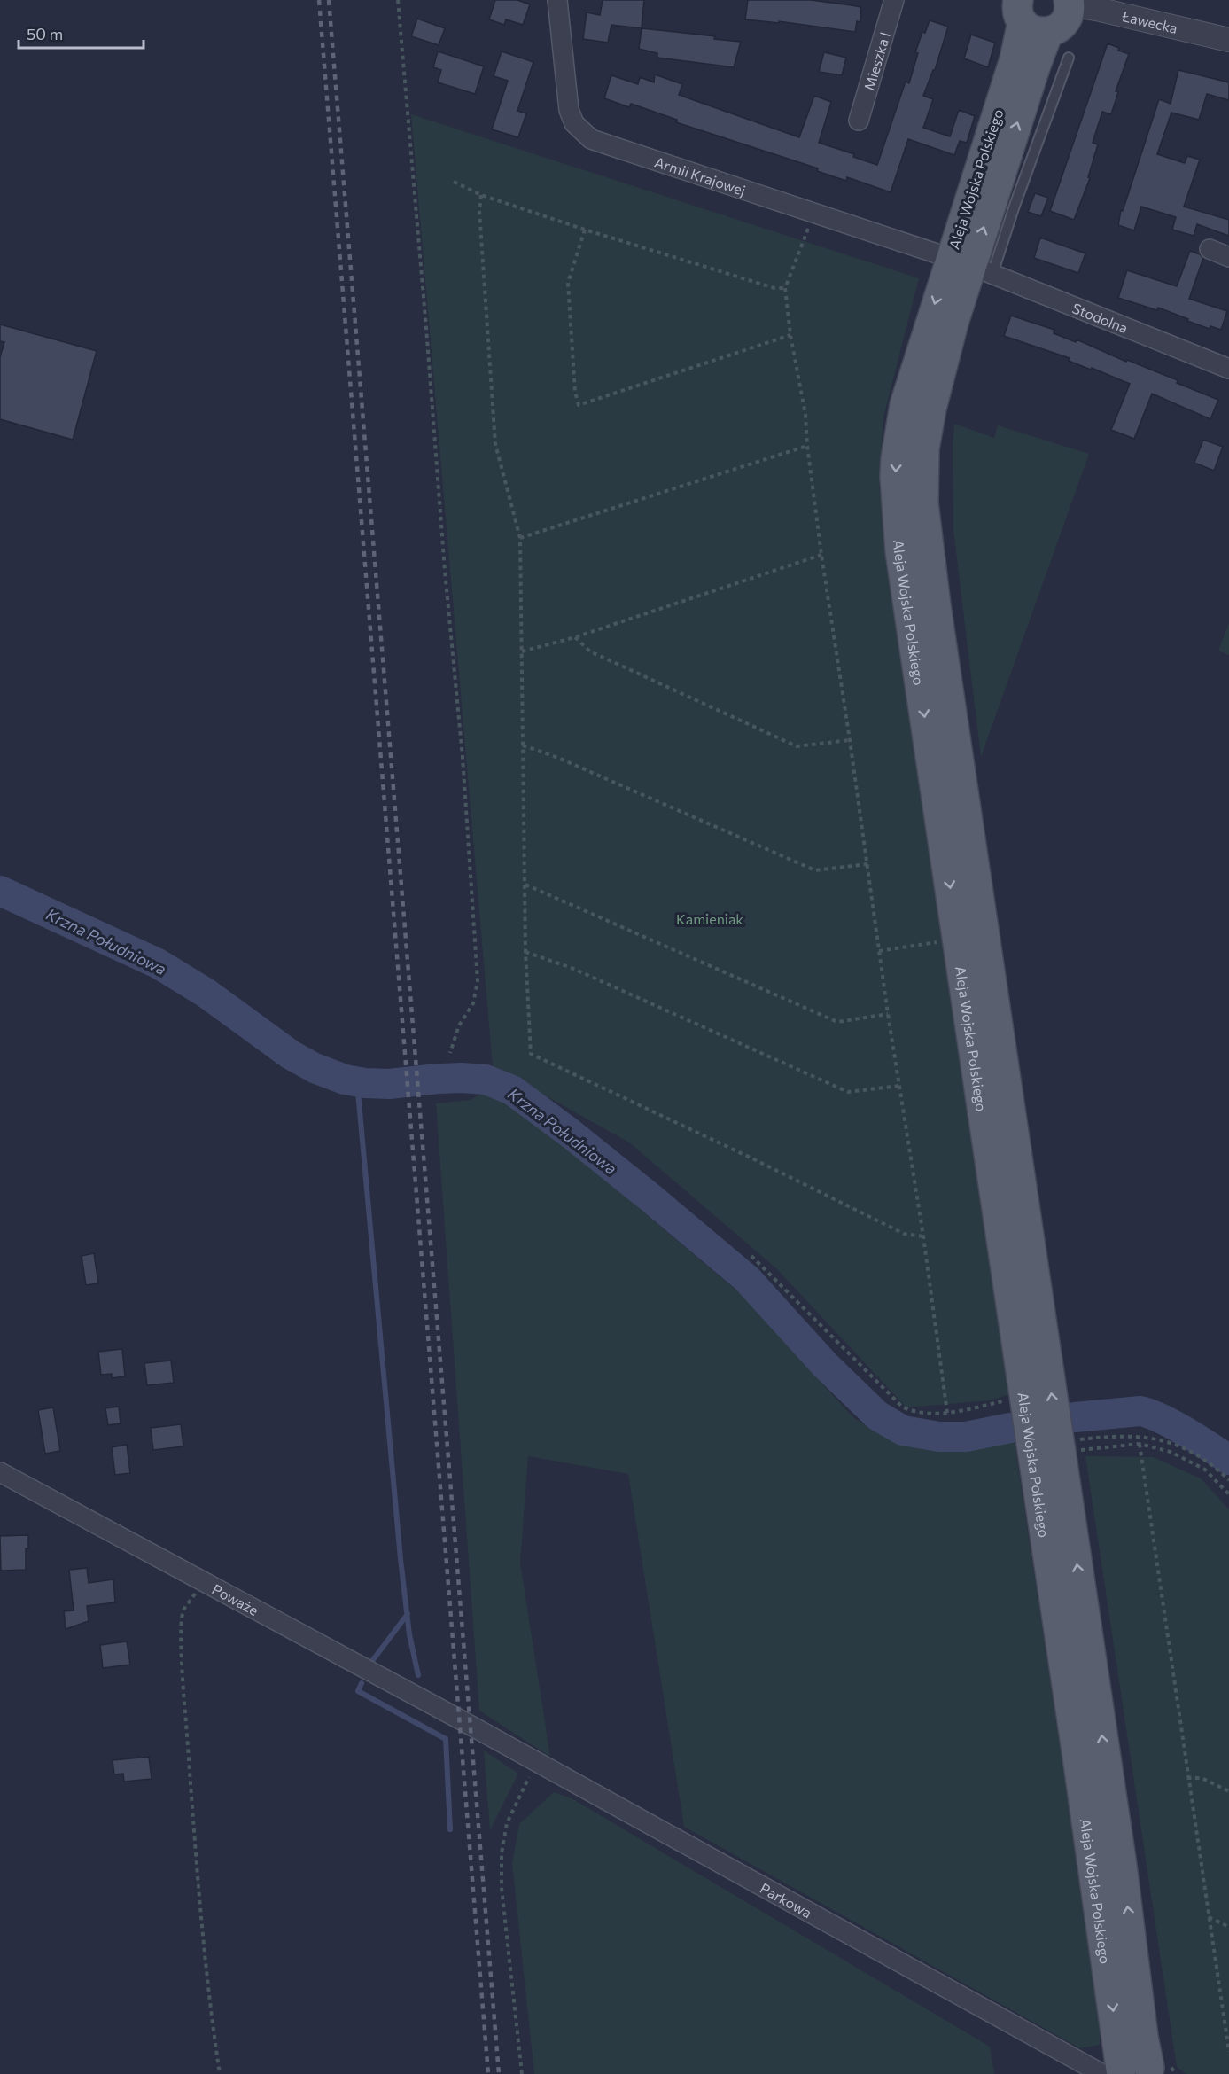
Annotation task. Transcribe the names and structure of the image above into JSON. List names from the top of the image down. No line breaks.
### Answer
{"streets":{"main road":["Aleja Wojska Polskiego"],"street":["Ławecka","Mieszka I","Armii Krajowej","Stodolna","Poważe","Parkowa"]},"crossings":[["Armii Krajowej","Aleja Wojska Polskiego"],["Armii Krajowej","Stodolna"],["Aleja Wojska Polskiego","Stodolna"],["Aleja Wojska Polskiego","Parkowa"],["Poważe","Parkowa"]],"water":["Krzna Południowa"],"parks":["Kamieniak"],"scale_bar":"50 m"}
